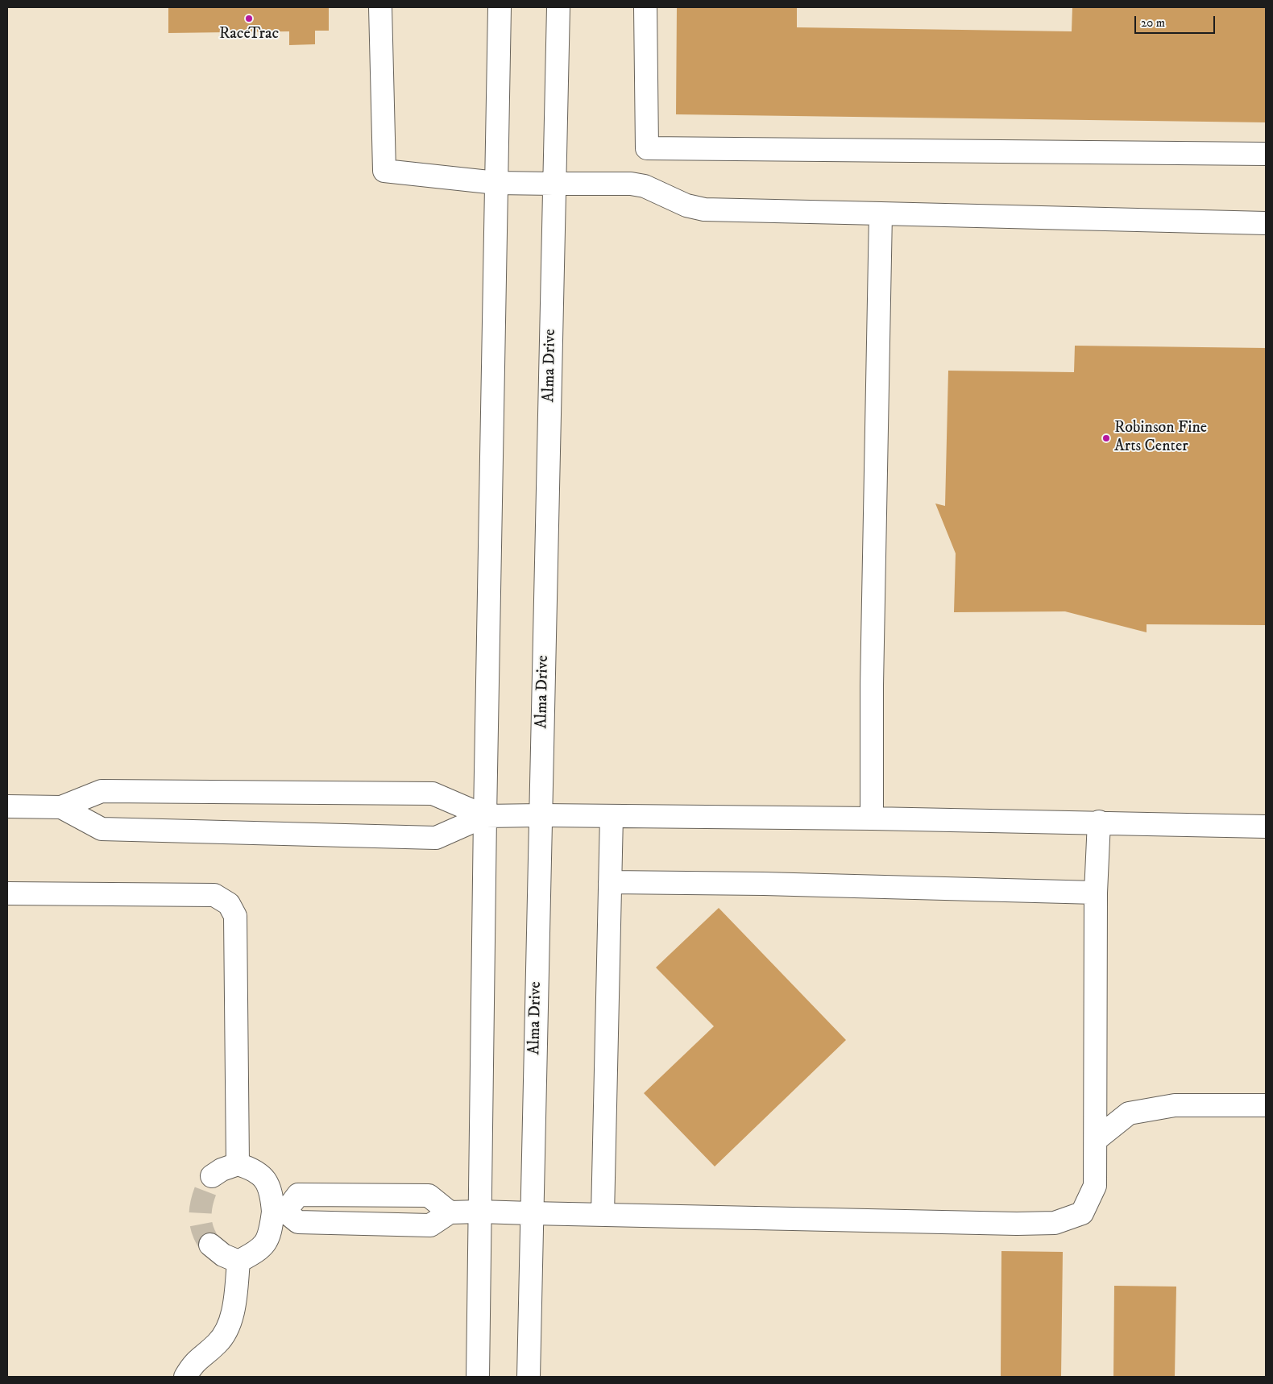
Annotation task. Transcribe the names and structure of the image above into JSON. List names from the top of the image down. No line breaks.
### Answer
{"streets":{"main road":["Alma Drive"]},"places":["RaceTrac","Robinson Fine Arts Center"],"scale_bar":"20 m"}
